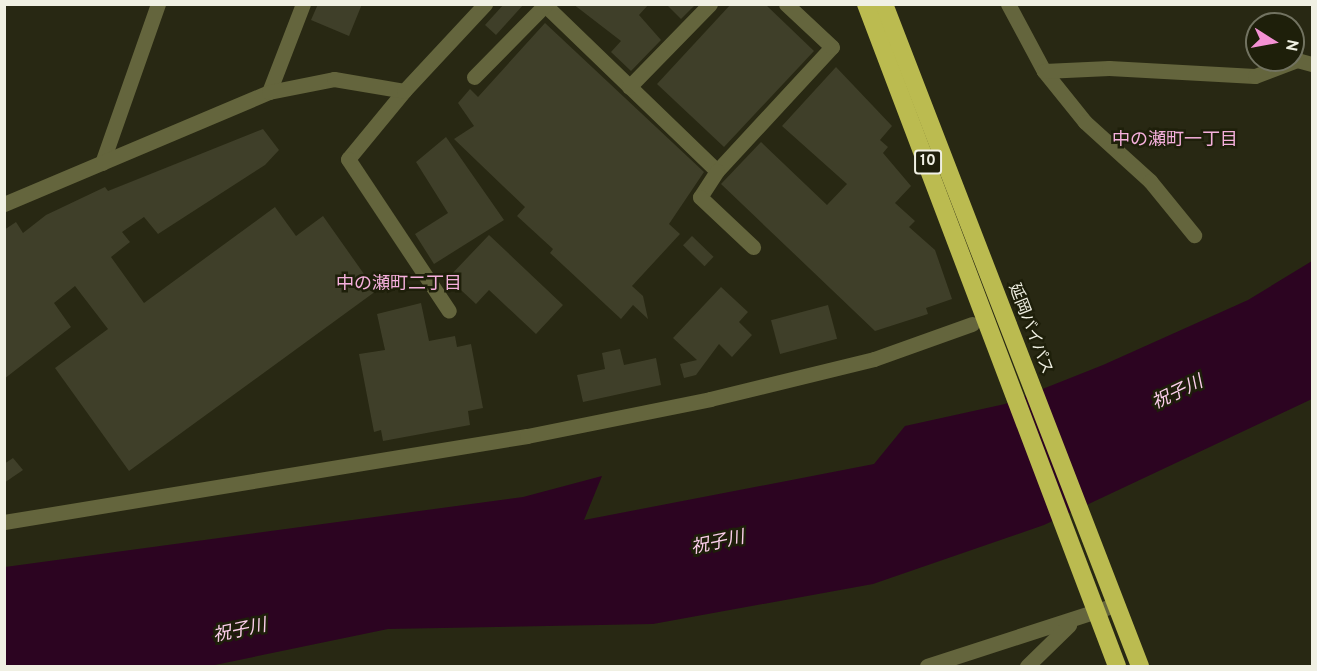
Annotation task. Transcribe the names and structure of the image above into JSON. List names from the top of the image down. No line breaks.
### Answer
{"streets":{"highway":["10","延岡バイパス"]},"districts":["中の瀬町一丁目","中の瀬町二丁目"],"water":["祝子川"],"north":"right"}
